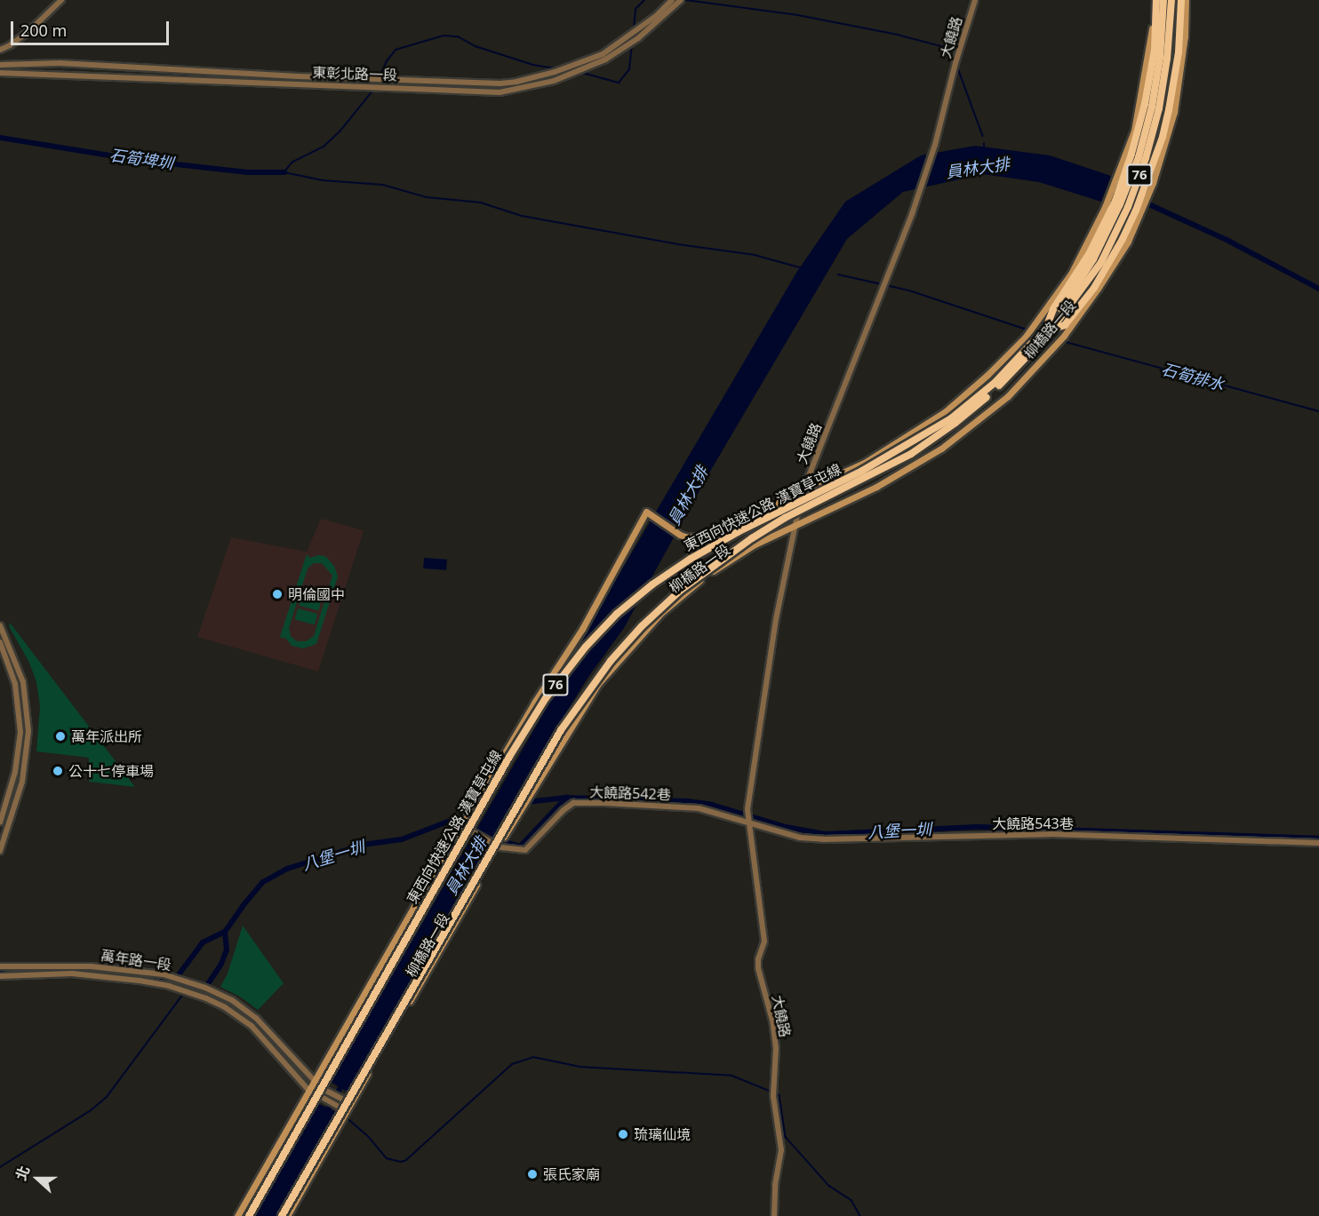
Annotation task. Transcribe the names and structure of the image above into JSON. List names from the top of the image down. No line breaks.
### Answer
{"streets":{"highway":["76","東西向快速公路 漢寶草屯線"],"main road":["柳橋路一段"],"street":["大饒路","東彰北路一段","大饒路542巷","大饒路543巷","萬年路一段"]},"crossings":[["大饒路","柳橋路一段"],["大饒路","大饒路542巷"],["大饒路","大饒路543巷"],["柳橋路一段","大饒路542巷"],["柳橋路一段","萬年路一段"],["大饒路542巷","大饒路543巷"]],"water":["石筍埤圳","員林大排","石筍排水","八堡一圳"],"places":["明倫國中","萬年派出所","公十七停車場","琉璃仙境","張氏家廟"],"scale_bar":"200 m","north":"left"}
